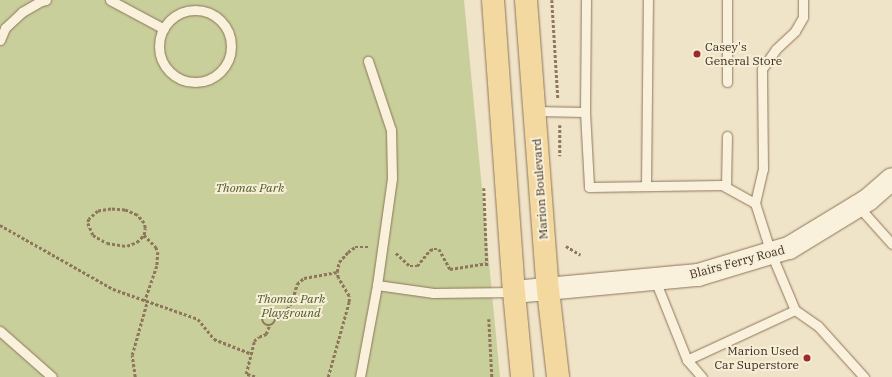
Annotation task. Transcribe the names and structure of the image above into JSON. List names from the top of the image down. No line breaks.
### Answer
{"streets":{"main road":["Marion Boulevard","Blairs Ferry Road"]},"crossings":[["Marion Boulevard","Blairs Ferry Road"]],"parks":["Thomas Park","Thomas Park Playground"],"places":["Casey's General Store","Marion Used Car Superstore"]}
